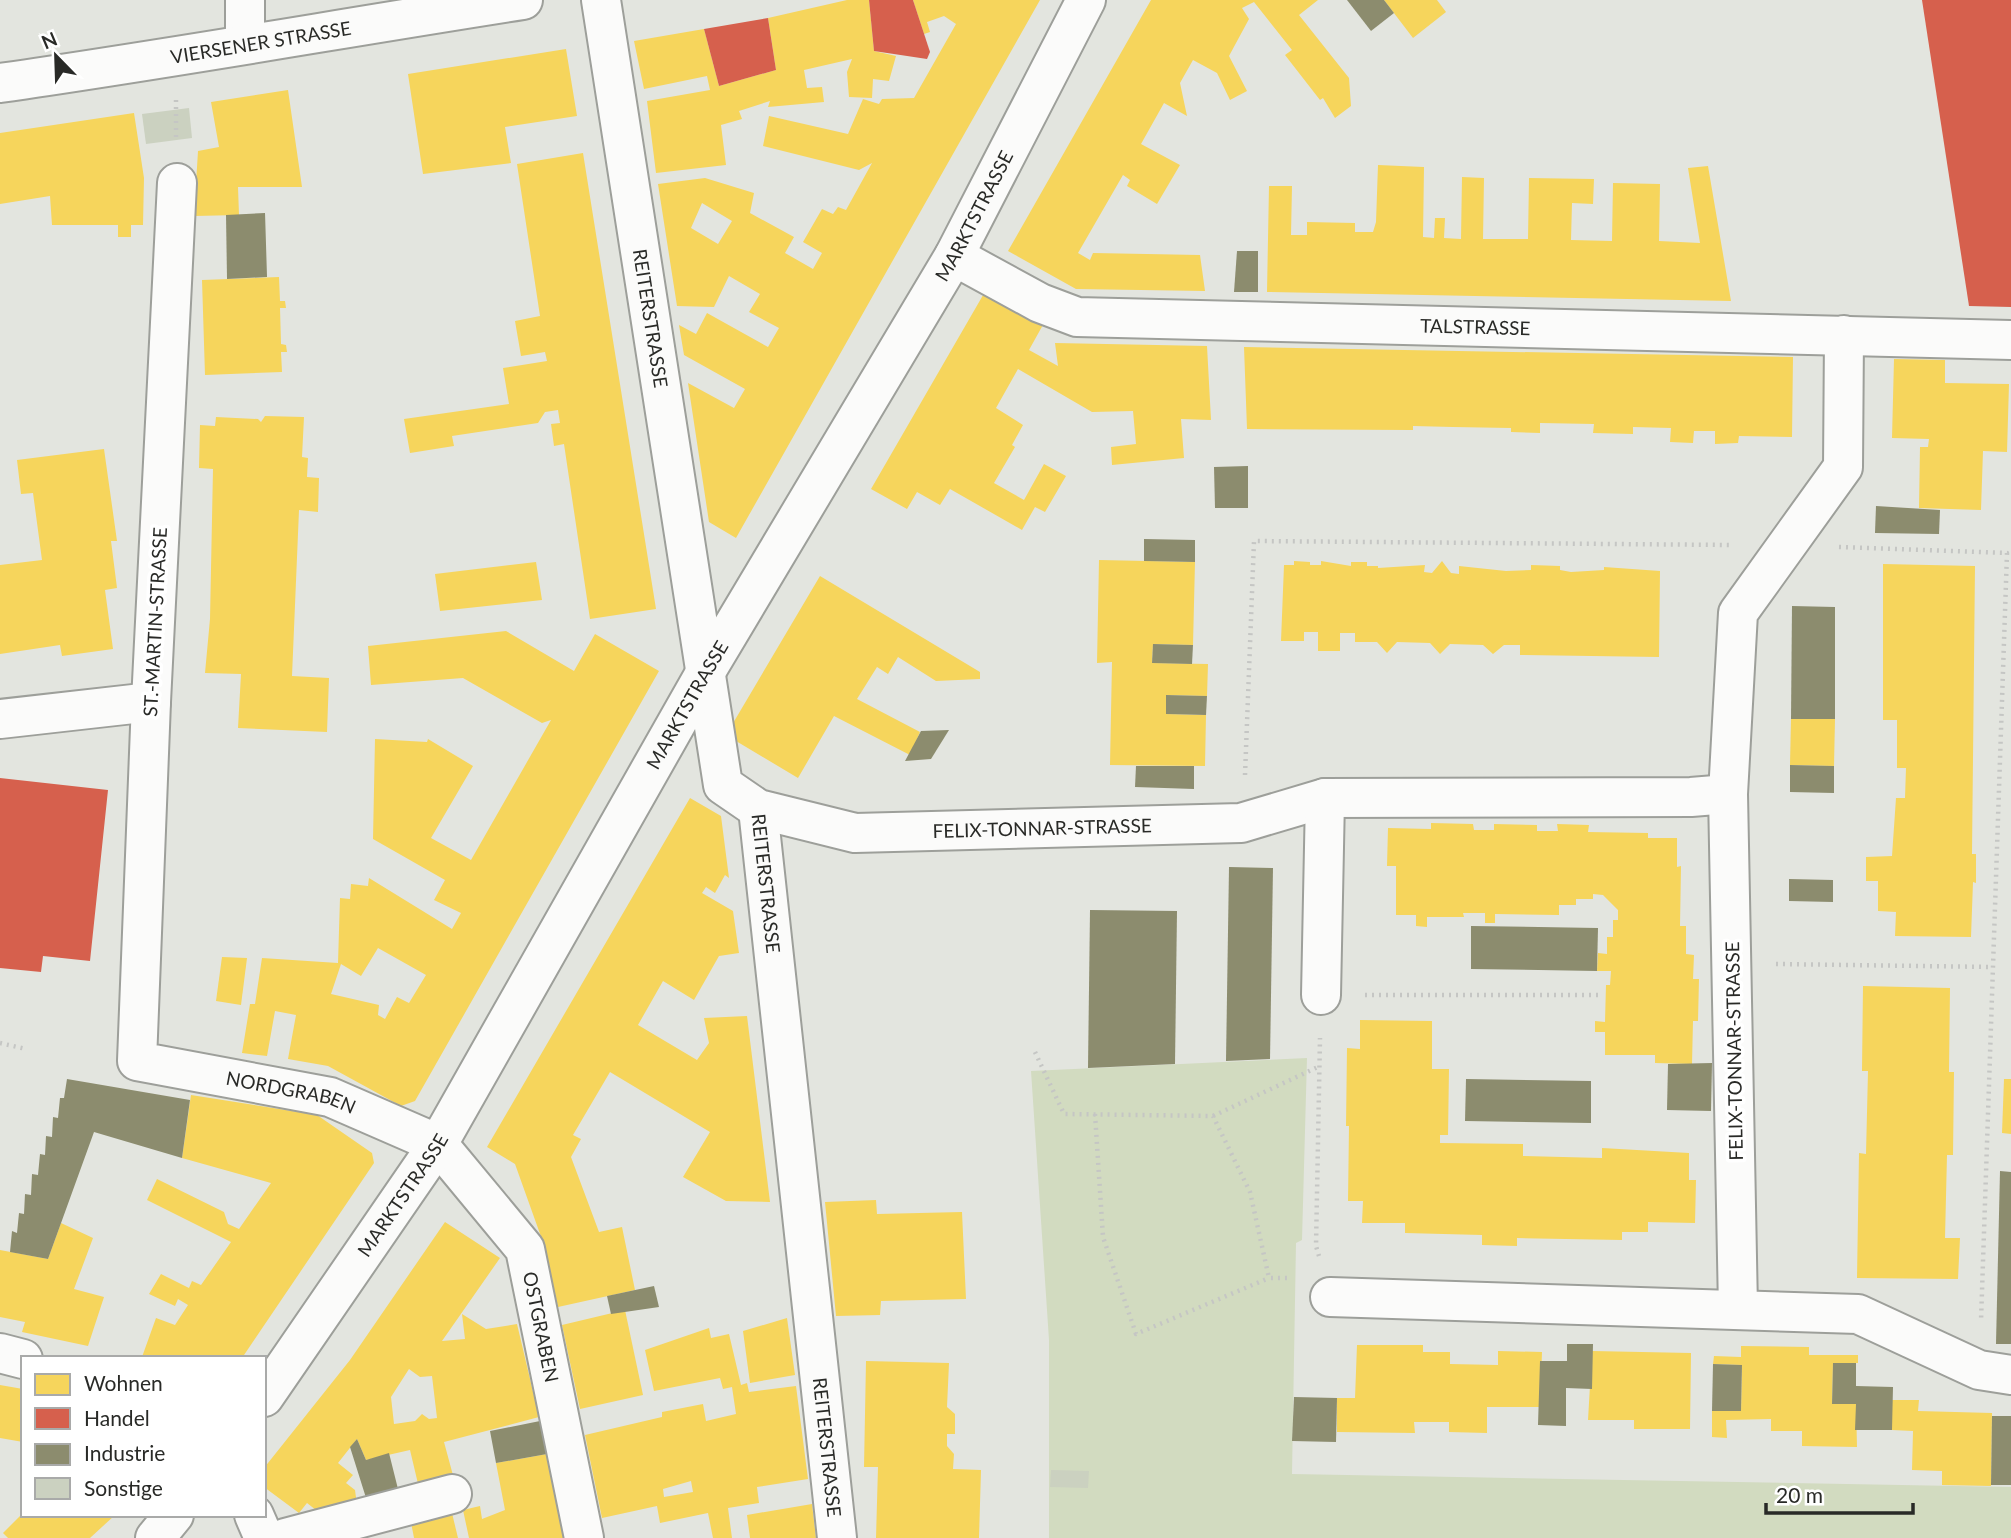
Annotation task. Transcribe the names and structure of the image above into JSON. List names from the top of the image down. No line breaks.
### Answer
{"streets":{"street":["VIERSENER STRASSE","MARKTSTRASSE","REITERSTRASSE","TALSTRASSE","ST.-MARTIN-STRASSE","FELIX-TONNAR-STRASSE","NORDGRABEN","OSTGRABEN"]},"crossings":[["MARKTSTRASSE","REITERSTRASSE"],["MARKTSTRASSE","TALSTRASSE"],["MARKTSTRASSE","NORDGRABEN"],["MARKTSTRASSE","OSTGRABEN"],["REITERSTRASSE","FELIX-TONNAR-STRASSE"],["TALSTRASSE","FELIX-TONNAR-STRASSE"],["ST.-MARTIN-STRASSE","NORDGRABEN"],["NORDGRABEN","OSTGRABEN"]],"legend":["Wohnen","Handel","Industrie","Sonstige"],"scale_bar":"20 m","north":"top left"}
